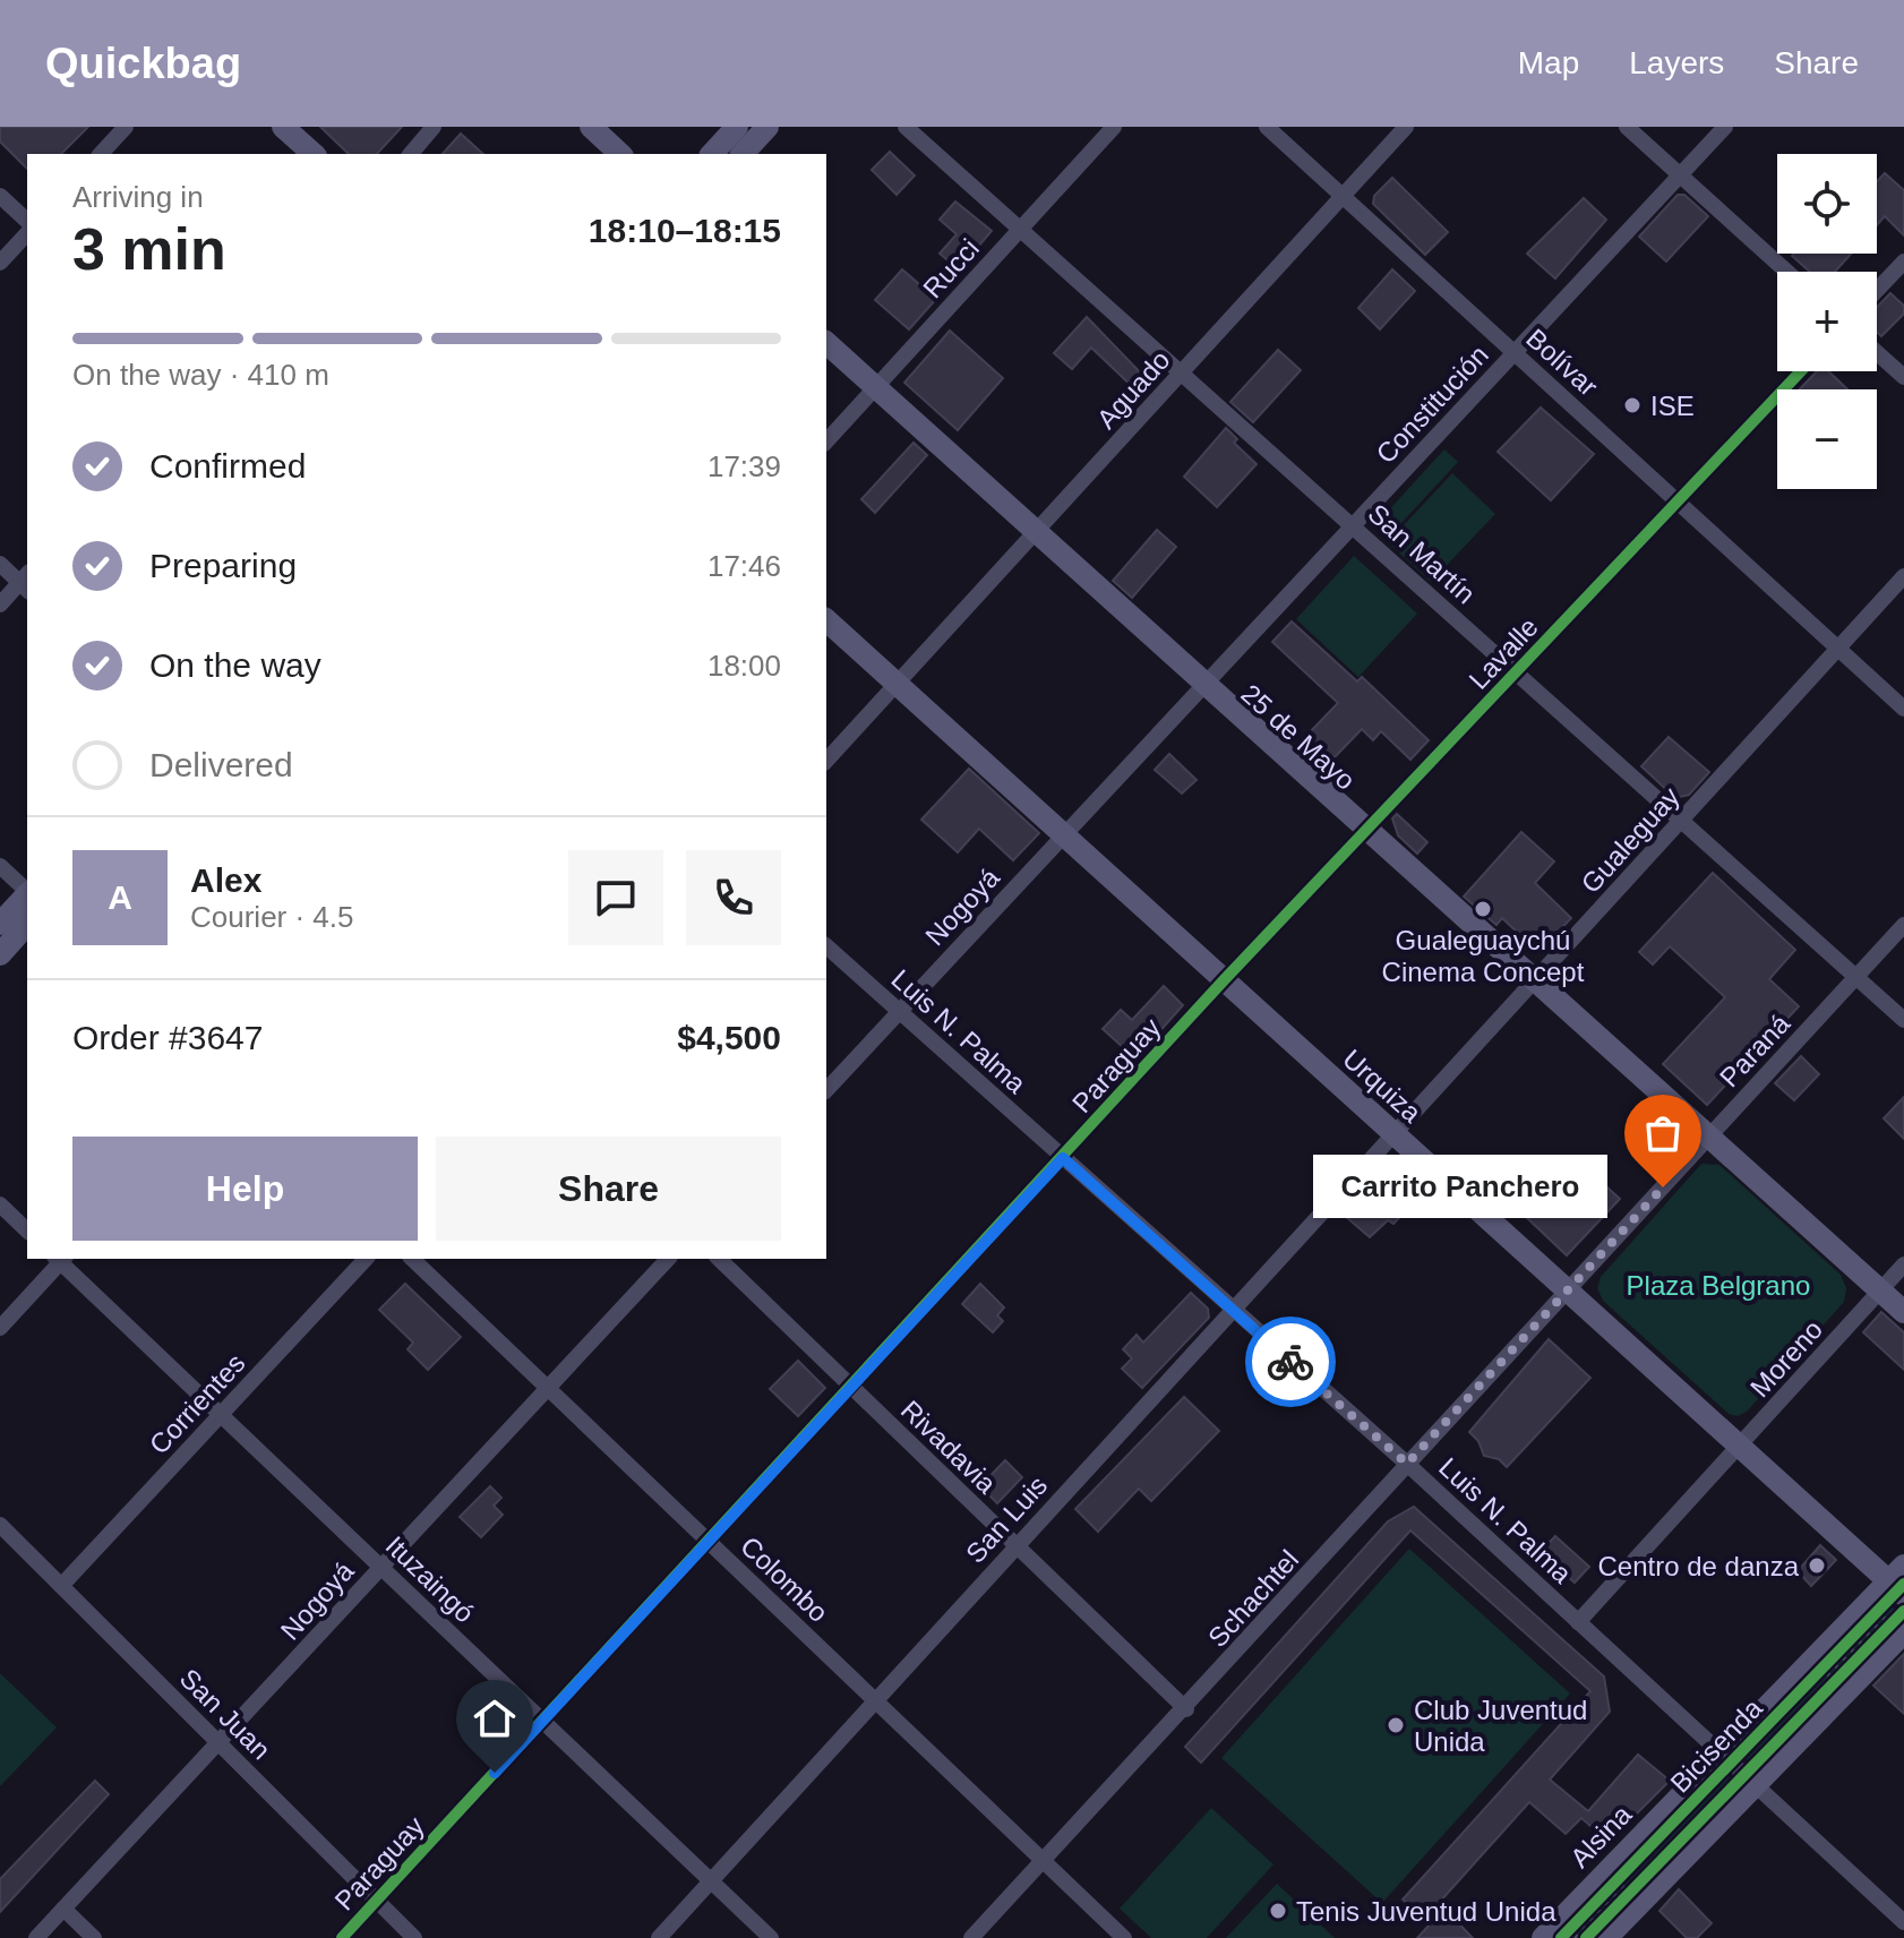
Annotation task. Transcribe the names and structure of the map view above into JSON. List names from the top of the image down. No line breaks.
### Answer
{"streets":{"street":["Rucci","Bolívar","Aguado","Constitución","San Martín","Lavalle","25 de Mayo","Gualeguay","Nogoyá","Luis N. Palma","Paraná","Paraguay","Urquiza","Moreno","Corrientes","Rivadavia","San Luis","Ituzaingó","Colombo","Schachtel","San Juan","Alsina"],"cycle path":["Bicisenda"]},"crossings":[["Rucci","San Martín"],["Rucci","25 de Mayo"],["Bolívar","Aguado"],["Bolívar","Constitución"],["Bolívar","Lavalle"],["Bolívar","Gualeguay"],["Aguado","San Martín"],["Aguado","25 de Mayo"],["Aguado","Urquiza"],["Constitución","San Martín"],["Constitución","25 de Mayo"],["Constitución","Nogoyá"],["Constitución","Urquiza"],["San Martín","Lavalle"],["San Martín","Gualeguay"],["San Martín","Paraná"],["Lavalle","25 de Mayo"],["Lavalle","Paraguay"],["Lavalle","Urquiza"],["25 de Mayo","Gualeguay"],["25 de Mayo","Paraná"],["25 de Mayo","Moreno"],["Gualeguay","Urquiza"],["Gualeguay","San Luis"],["Nogoyá","Luis N. Palma"],["Nogoyá","Urquiza"],["Nogoyá","Ituzaingó"],["Nogoyá","Colombo"],["Nogoyá","San Juan"],["Luis N. Palma","Paraguay"],["Luis N. Palma","Moreno"],["Luis N. Palma","San Luis"],["Luis N. Palma","Schachtel"],["Luis N. Palma","Alsina"],["Paraná","Urquiza"],["Paraná","Schachtel"],["Paraguay","Urquiza"],["Paraguay","Rivadavia"],["Paraguay","Ituzaingó"],["Paraguay","Colombo"],["Paraguay","San Juan"],["Urquiza","Moreno"],["Urquiza","San Luis"],["Urquiza","Schachtel"],["Urquiza","Alsina"],["Corrientes","Ituzaingó"],["Corrientes","San Juan"],["Rivadavia","San Luis"],["Rivadavia","Schachtel"],["San Luis","Ituzaingó"],["San Luis","Colombo"],["Colombo","Schachtel"]],"parks":["Plaza Belgrano"],"places":["ISE","Gualeguaychú Cinema Concept","Carrito Panchero","Centro de danza","Club Juventud Unida","Tenis Juventud Unida"],"page":{"header":"Quickbag","nav":["Map","Layers","Share"],"map_buttons":["+","−"],"heading":["3 min","Arriving in","18:10–18:15"],"panel":["Alex","Courier · 4.5","Order #3647","$4,500"],"bar":"On the way · 410 m","list":[["Confirmed","17:39"],["Preparing","17:46"],["On the way","18:00"],"Delivered"],"round":"A","buttons":["Help","Share"],"bubble":"Carrito Panchero"}}
